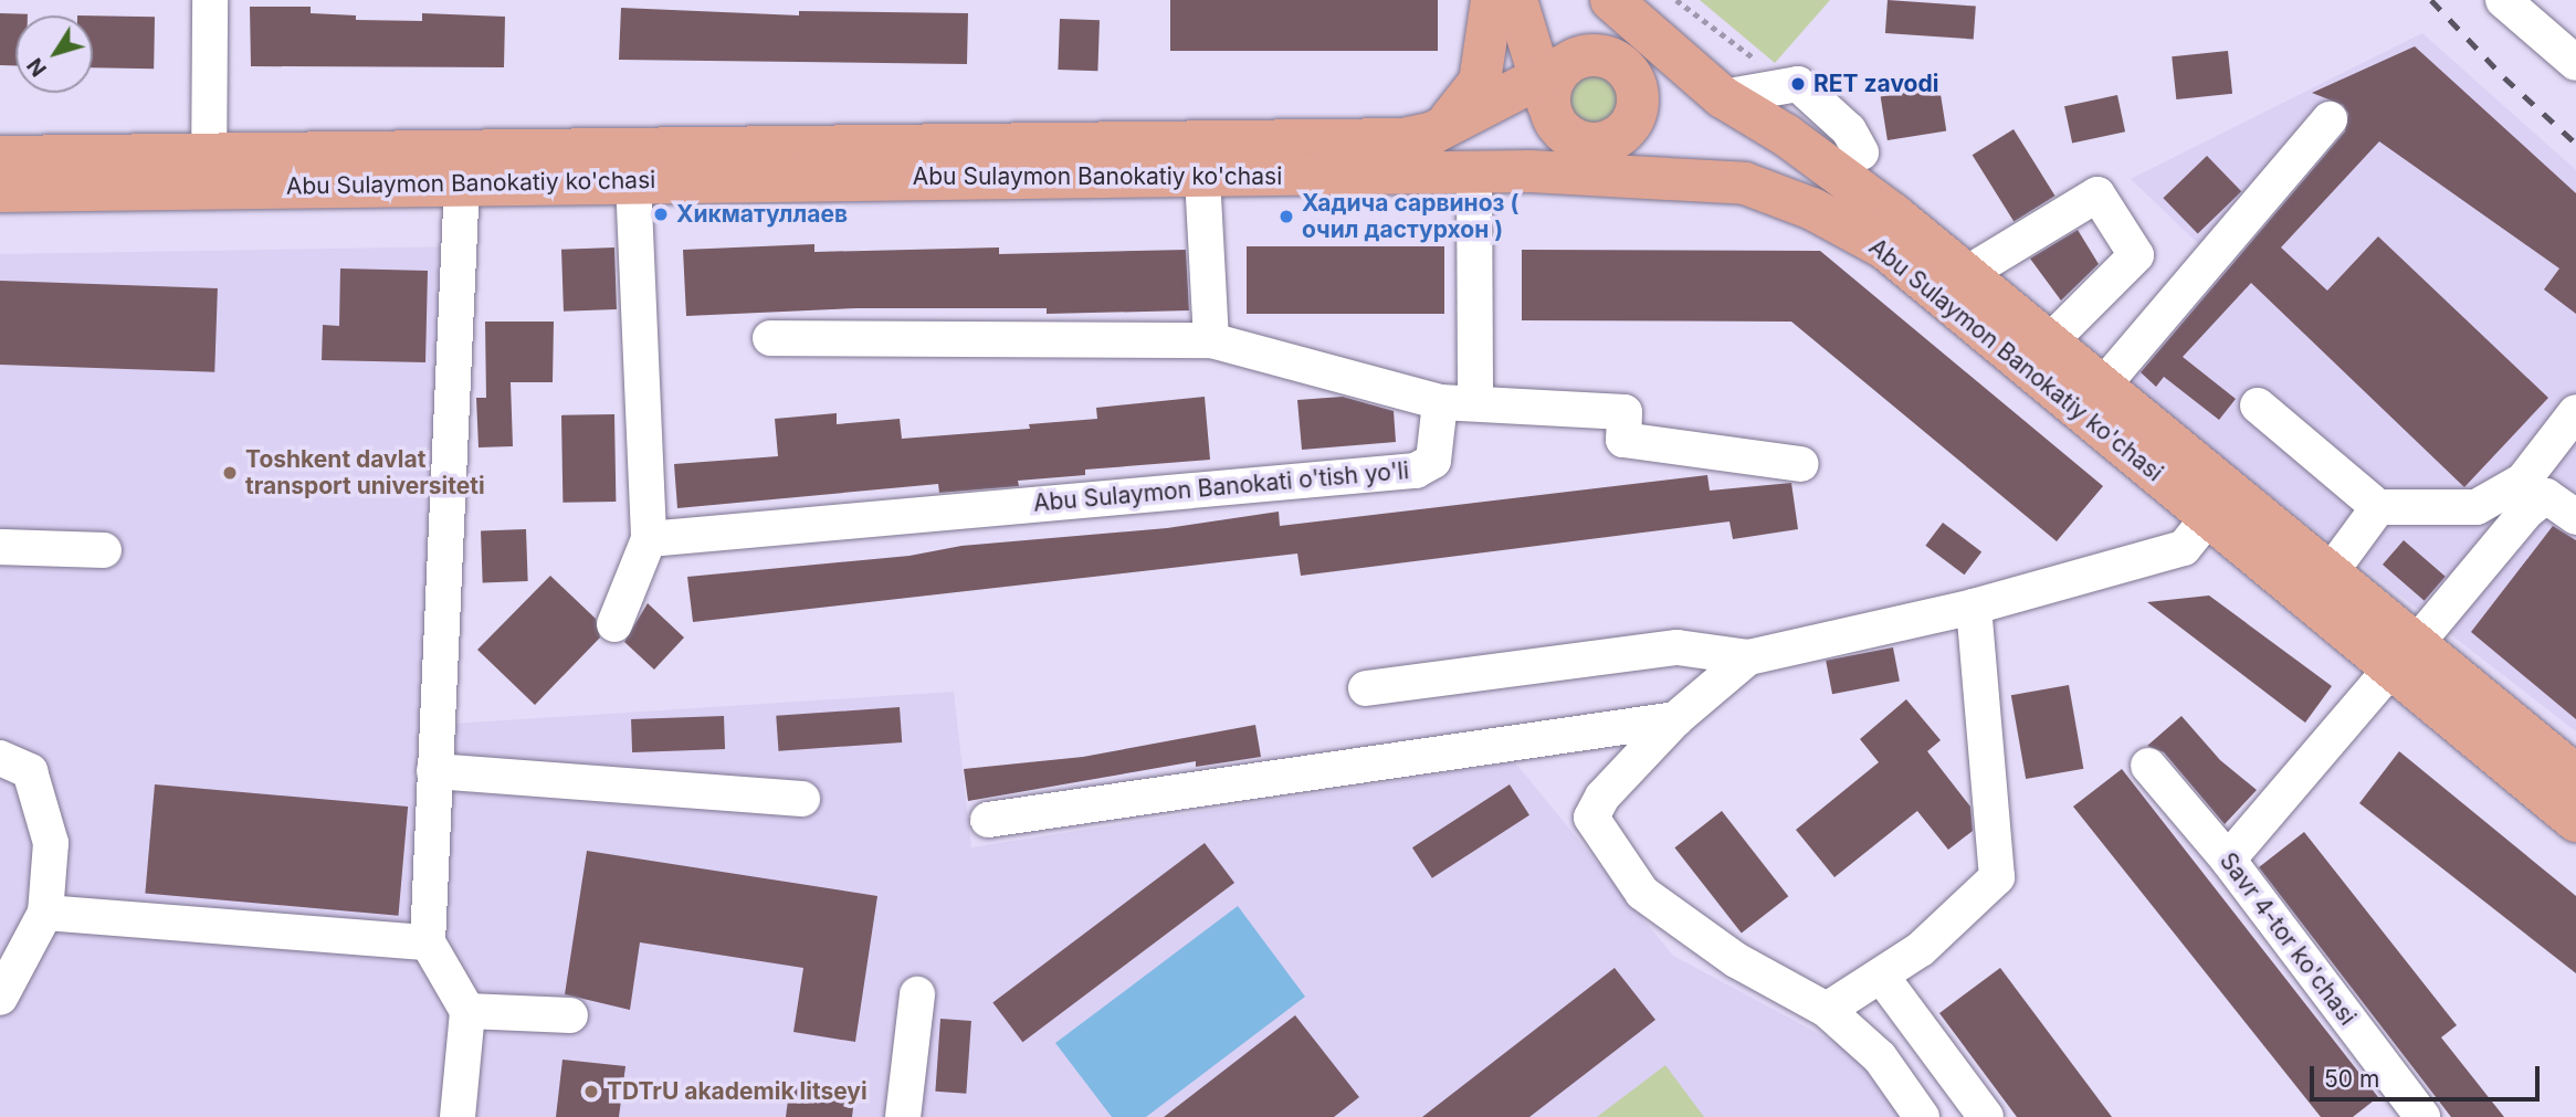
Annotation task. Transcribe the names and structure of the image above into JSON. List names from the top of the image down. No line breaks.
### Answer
{"streets":{"main road":["Abu Sulaymon Banokatiy ko'chasi"],"street":["Abu Sulaymon Banokati o'tish yo'li","Savr 4-tor ko'chasi"]},"places":["RET zavodi","Хикматуллаев","Хадича сарвиноз ( очил дастурхон )","Toshkent davlat transport universiteti","TDTrU akademik litseyi"],"scale_bar":"50 m","north":"bottom left"}
